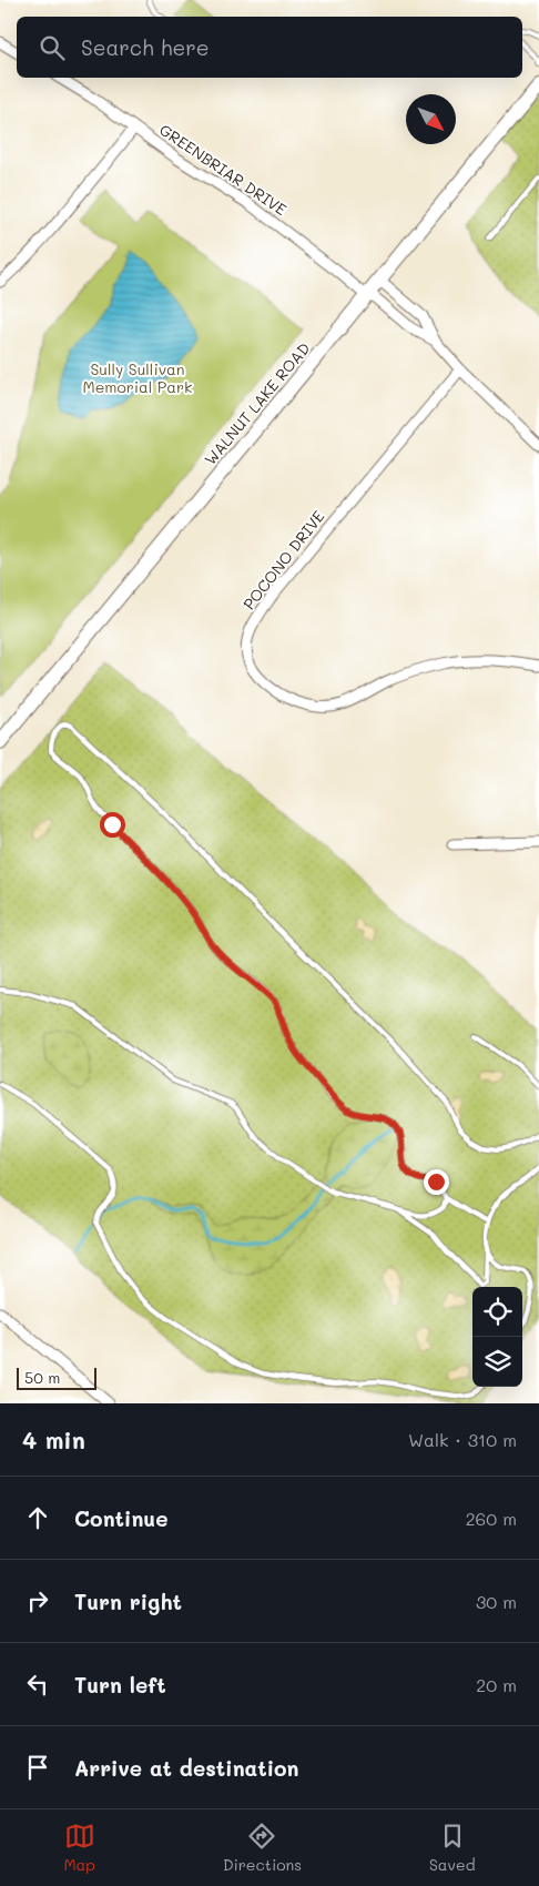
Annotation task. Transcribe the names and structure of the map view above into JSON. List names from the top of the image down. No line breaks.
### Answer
{"streets":{"street":["GREENBRIAR DRIVE","WALNUT LAKE ROAD","POCONO DRIVE"]},"crossings":[["GREENBRIAR DRIVE","WALNUT LAKE ROAD"],["GREENBRIAR DRIVE","POCONO DRIVE"]],"parks":["Sully Sullivan Memorial Park"],"scale_bar":"50 m","north":"bottom right","page":{"search":"Search here","scale":"50 m","heading":["4 min","Walk · 310 m"],"list":[["Continue","260 m"],["Turn right","30 m"],["Turn left","20 m"],"Arrive at destination"],"nav":["Map","Directions","Saved"]}}
